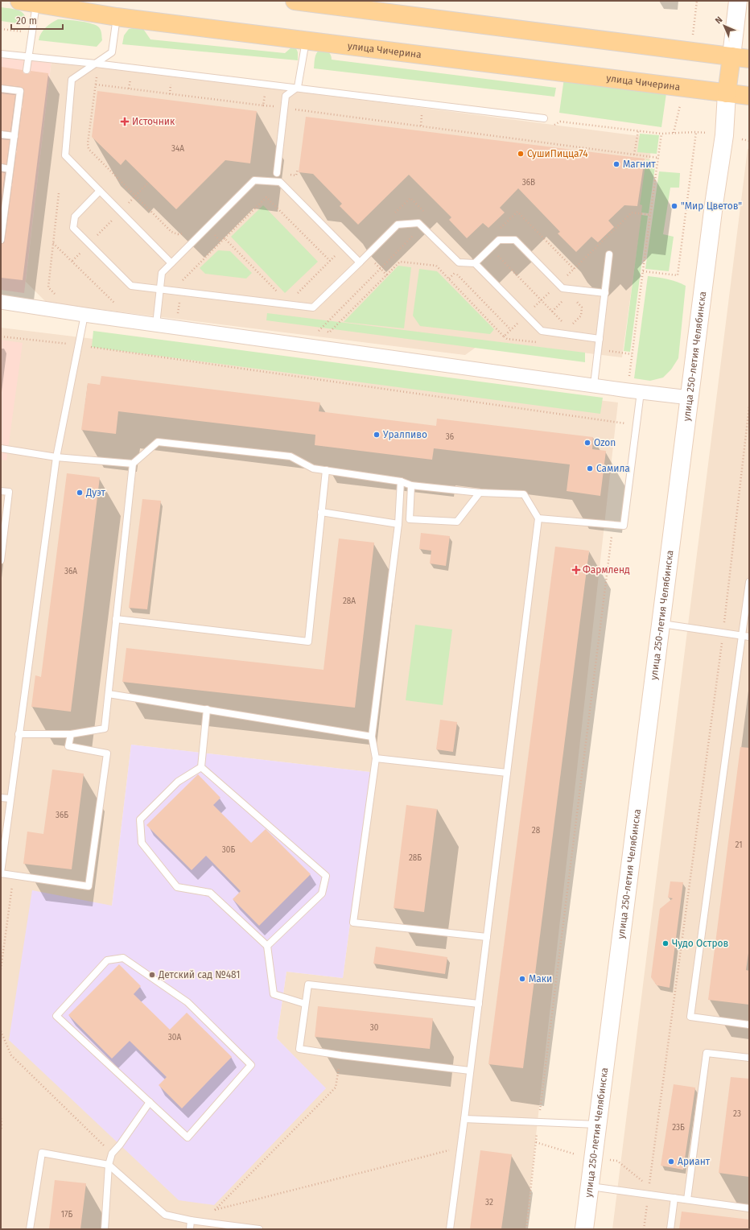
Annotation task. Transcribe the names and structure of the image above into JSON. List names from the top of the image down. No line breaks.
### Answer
{"streets":{"main road":["улица Чичерина","улица 250-летия Челябинска"]},"crossings":[["улица Чичерина","улица 250-летия Челябинска"]],"places":{"health":["Источник","Фармленд"],"other":["СушиПицца74","Магнит","\"Мир Цветов\"","Уралпиво","Ozon","Самила","Дуэт","Чудо Остров","Детский сад №481","Маки","Ариант"]},"house_numbers":["34А","36В","36","36А","28А","36Б","28","21","30Б","28Б","30","30А","23","23Б","32","17Б"],"scale_bar":"20 m","north":"top left"}
